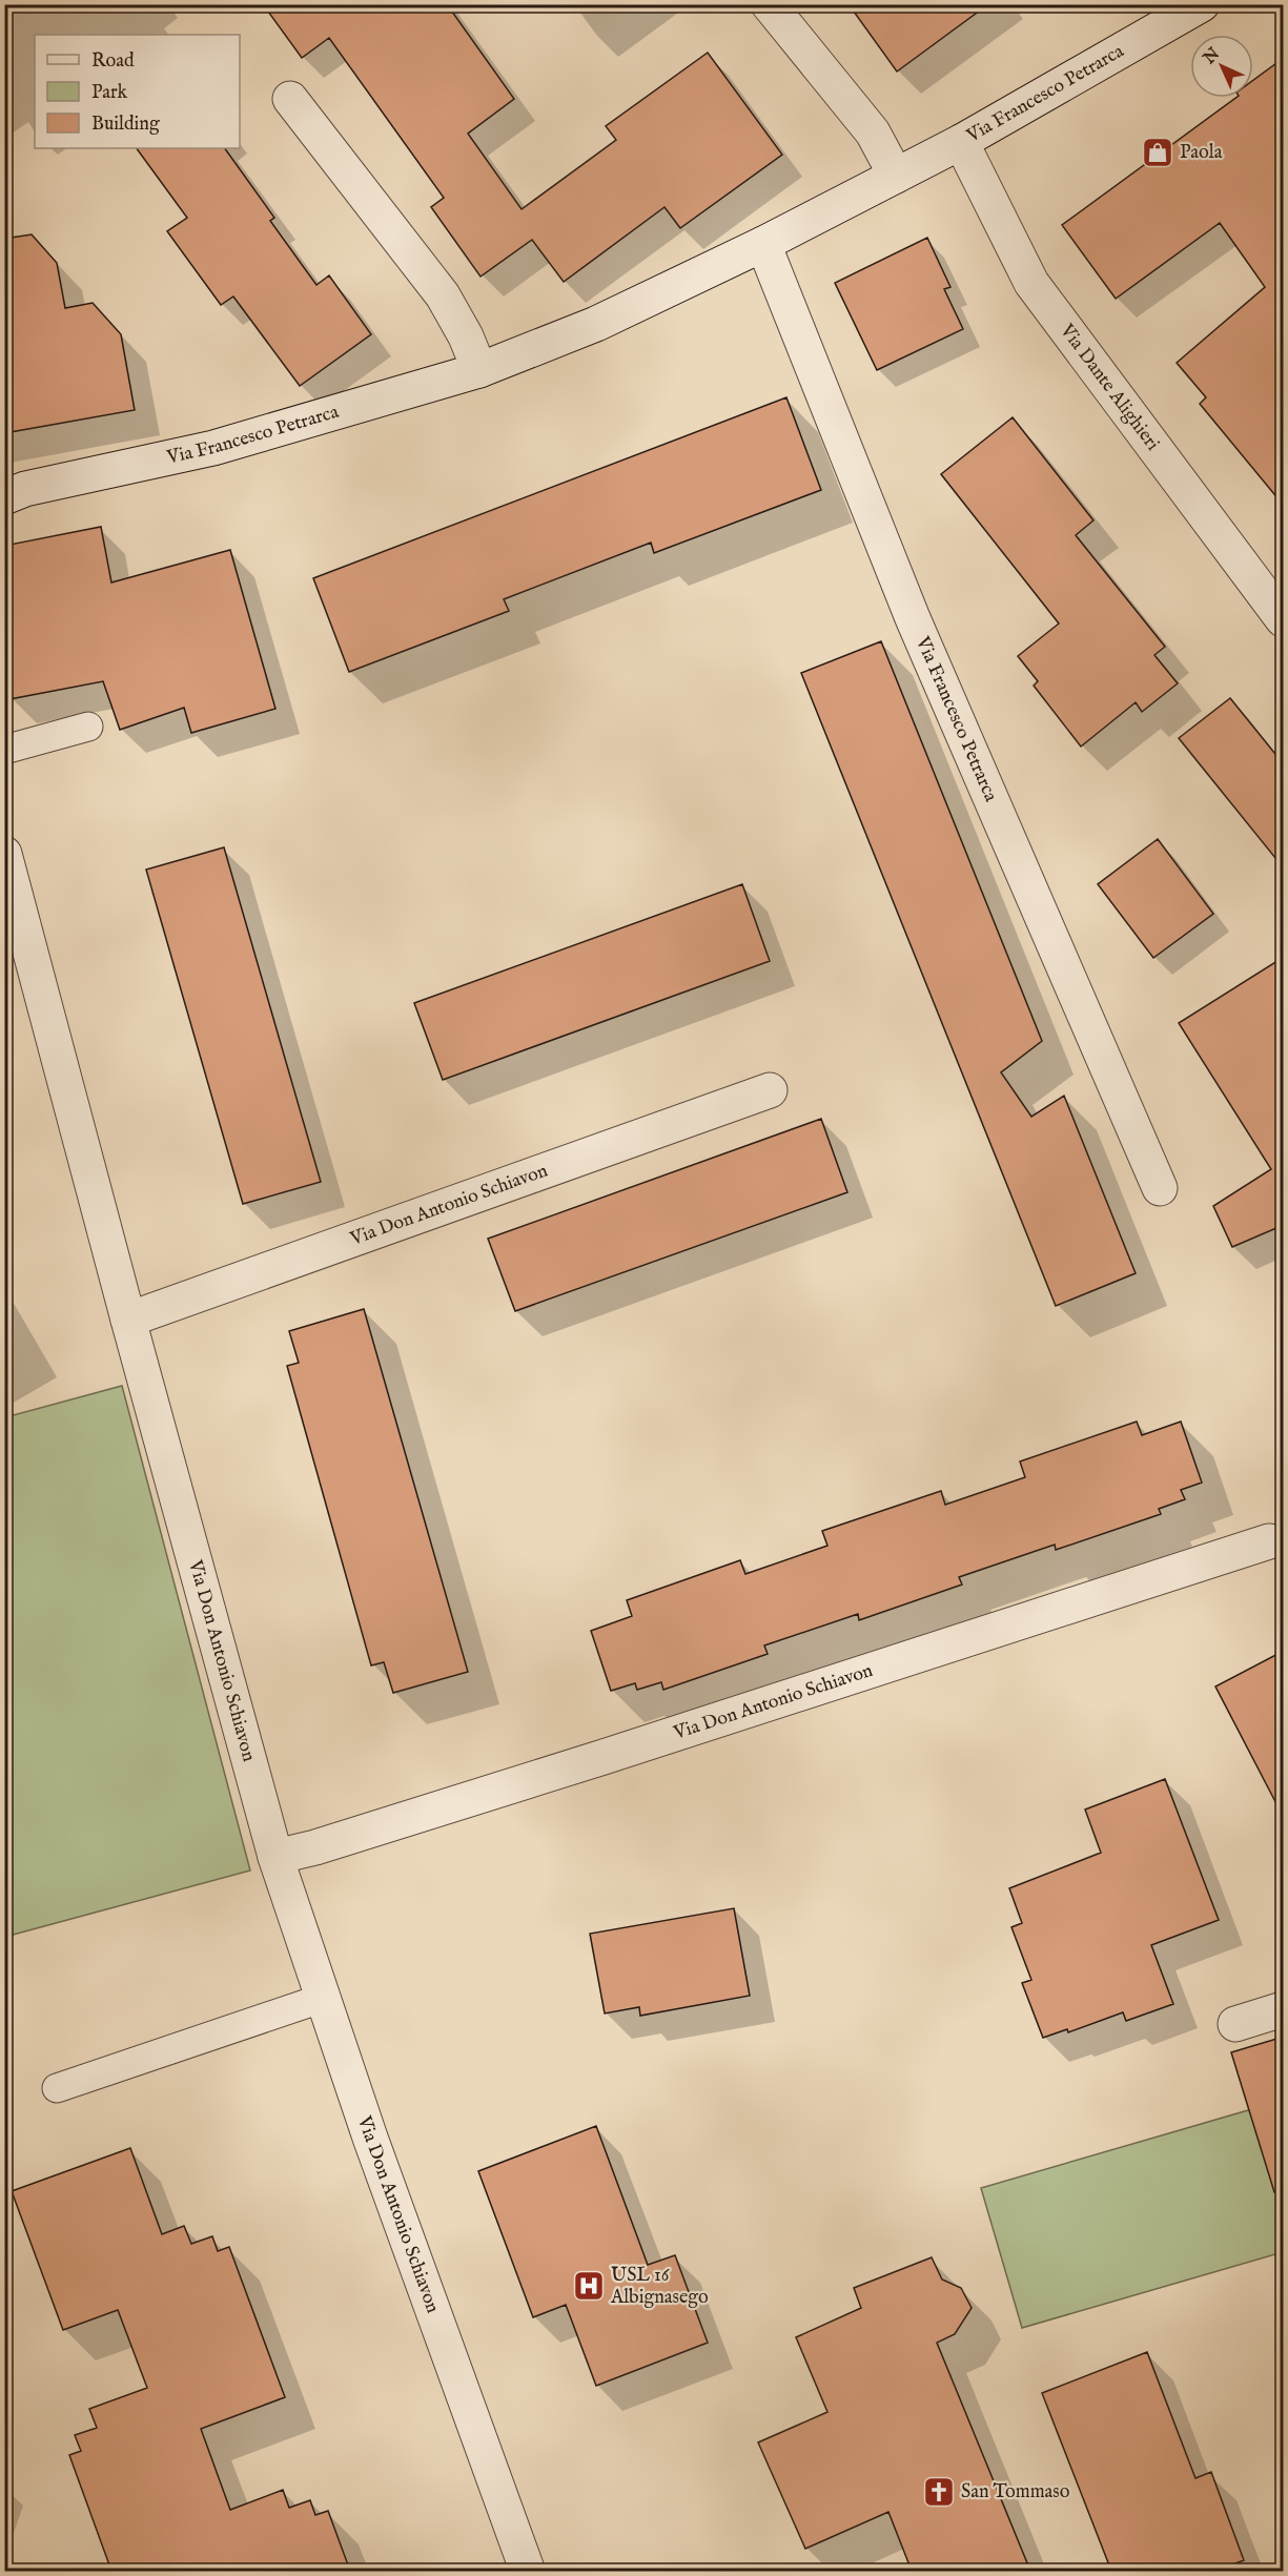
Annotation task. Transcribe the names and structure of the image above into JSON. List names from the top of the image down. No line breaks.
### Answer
{"streets":{"street":["Via Francesco Petrarca","Via Dante Alighieri","Via Don Antonio Schiavon"]},"crossings":[["Via Francesco Petrarca","Via Dante Alighieri"]],"places":{"shop":["Paola"],"hospital":["USL 16 Albignasego"],"church":["San Tommaso"]},"legend":["Road","Park","Building"],"north":"top left"}
